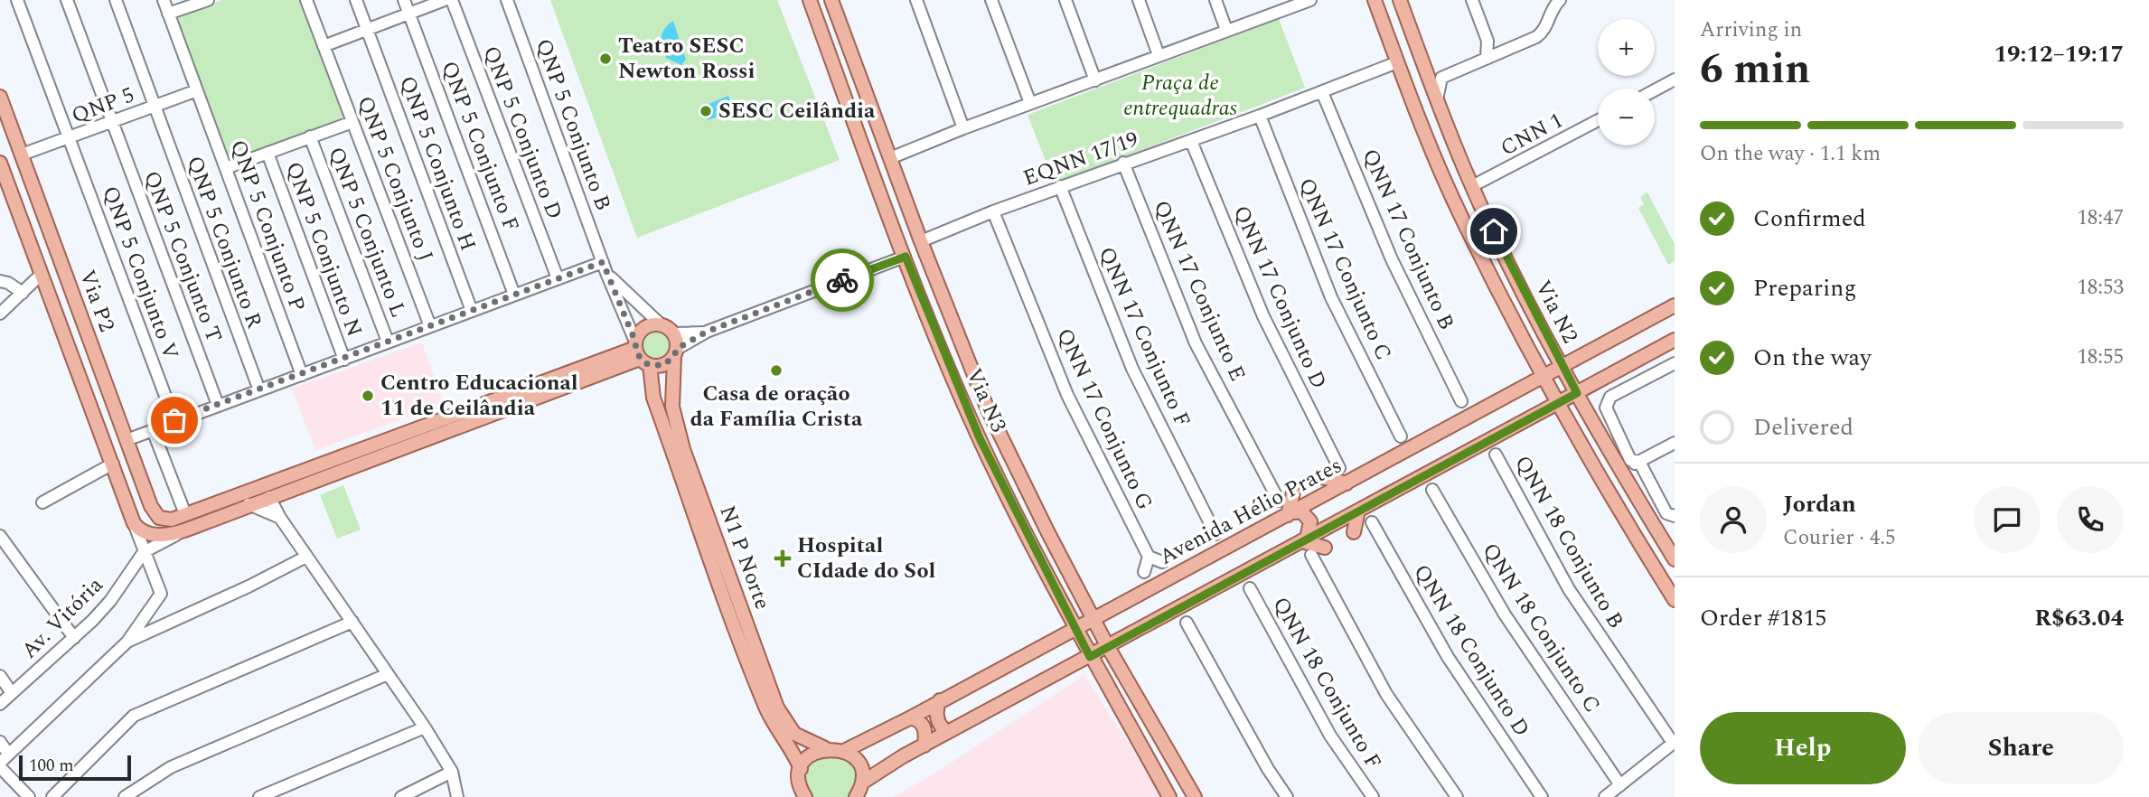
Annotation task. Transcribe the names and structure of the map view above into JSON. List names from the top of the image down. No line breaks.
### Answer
{"streets":{"main road":["Via P2","Via N2","Via N3","Avenida Hélio Prates","N1 P Norte"],"street":["QNP 5","QNP 5 Conjunto B","QNP 5 Conjunto D","CNN 1","QNP 5 Conjunto F","EQNN 17/19","QNP 5 Conjunto H","QNP 5 Conjunto J","QNP 5 Conjunto P","QNP 5 Conjunto L","QNN 17 Conjunto B","QNP 5 Conjunto R","QNP 5 Conjunto N","QNP 5 Conjunto T","QNN 17 Conjunto C","QNP 5 Conjunto V","QNN 17 Conjunto E","QNN 17 Conjunto D","QNN 17 Conjunto F","QNN 17 Conjunto G","QNN 18 Conjunto B","Av. Vitória","QNN 18 Conjunto C","QNN 18 Conjunto D","QNN 18 Conjunto F"]},"crossings":[["QNP 5","QNP 5 Conjunto P"],["QNP 5","QNP 5 Conjunto R"],["QNP 5","QNP 5 Conjunto T"],["QNP 5","QNP 5 Conjunto V"],["QNP 5","Via P2"],["QNP 5 Conjunto B","N1 P Norte"],["CNN 1","Via N2"],["EQNN 17/19","QNN 17 Conjunto B"],["EQNN 17/19","QNN 17 Conjunto C"],["EQNN 17/19","QNN 17 Conjunto E"],["EQNN 17/19","QNN 17 Conjunto D"],["EQNN 17/19","Via N2"],["EQNN 17/19","QNN 17 Conjunto F"],["EQNN 17/19","QNN 17 Conjunto G"],["Via N2","Avenida Hélio Prates"],["Via N3","Avenida Hélio Prates"],["Avenida Hélio Prates","N1 P Norte"]],"parks":["Praça de entrequadras"],"places":{"other":["Teatro SESC Newton Rossi","SESC Ceilândia","Casa de oração da Família Crista","Centro Educacional 11 de Ceilândia"],"health":["Hospital CIdade do Sol"]},"scale_bar":"100 m","page":{"heading":["6 min","Arriving in","19:12–19:17"],"panel":["Jordan","Courier · 4.5","Order #1815","R$63.04"],"map_buttons":["+","−"],"bar":"On the way · 1.1 km","list":[["Confirmed","18:47"],["Preparing","18:53"],["On the way","18:55"],"Delivered"],"buttons":["Help","Share"],"scale":"100 m"}}
